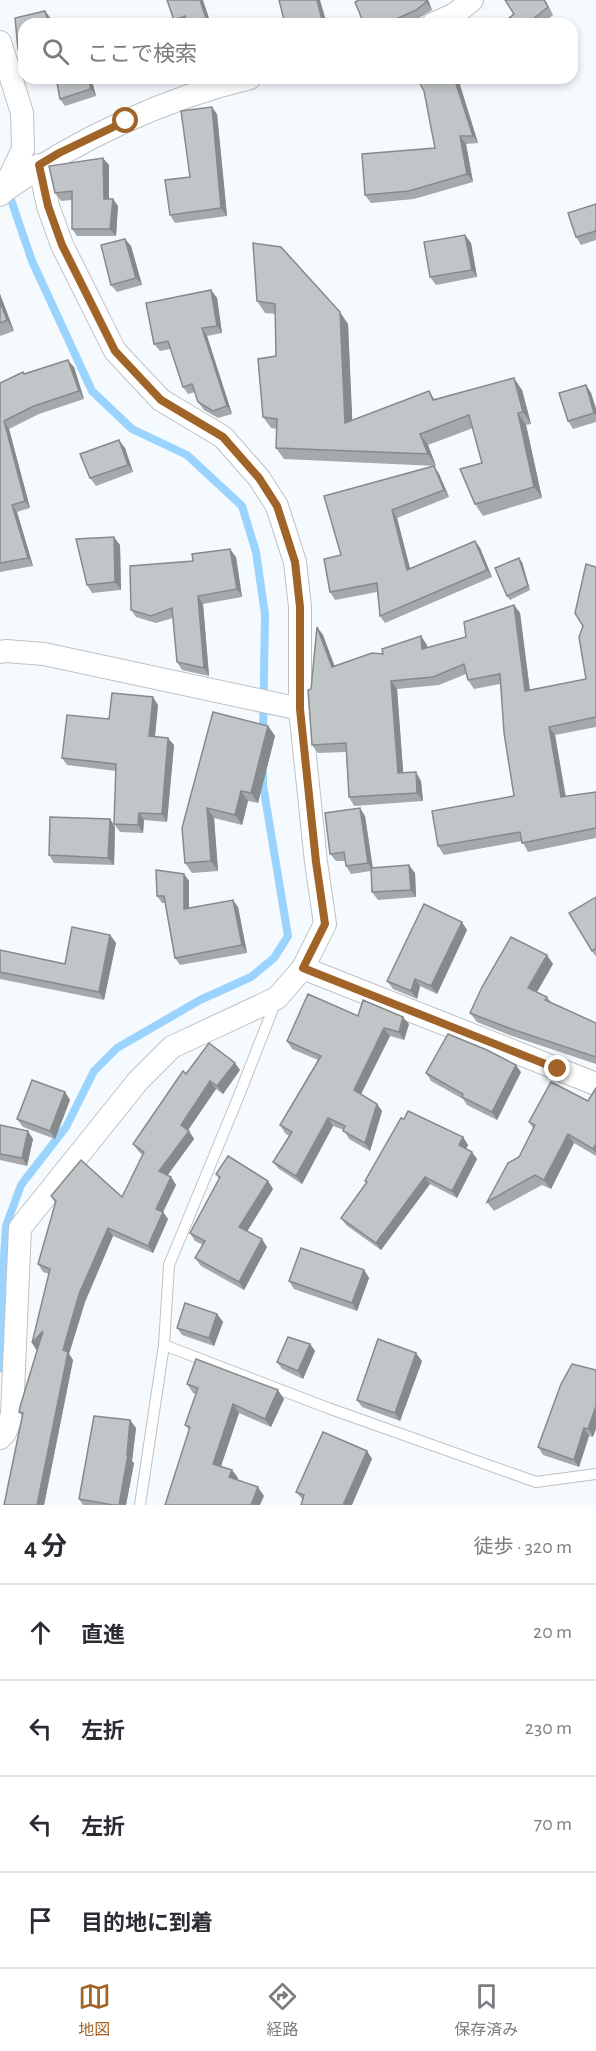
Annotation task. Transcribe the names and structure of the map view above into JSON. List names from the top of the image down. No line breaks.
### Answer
{"page":{"search":"ここで検索","heading":["4 分","徒歩 · 320 m"],"list":[["直進","20 m"],["左折","230 m"],["左折","70 m"],"目的地に到着"],"nav":["地図","経路","保存済み"]}}
